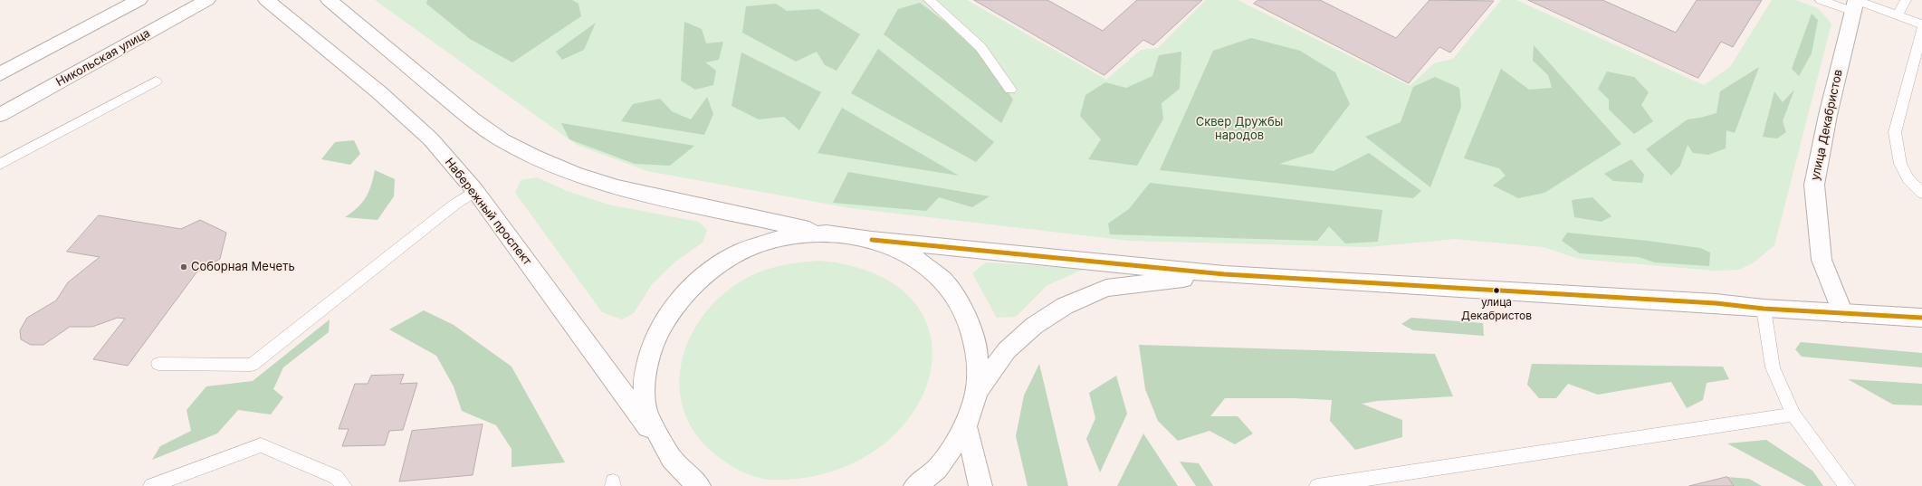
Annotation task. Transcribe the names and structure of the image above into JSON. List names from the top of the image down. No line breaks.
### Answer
{"streets":{"main road":["Никольская улица","улица Декабристов","Набережный проспект"]},"parks":["Сквер Дружбы народов"],"places":["Соборная Мечеть","улица Декабристов"]}
